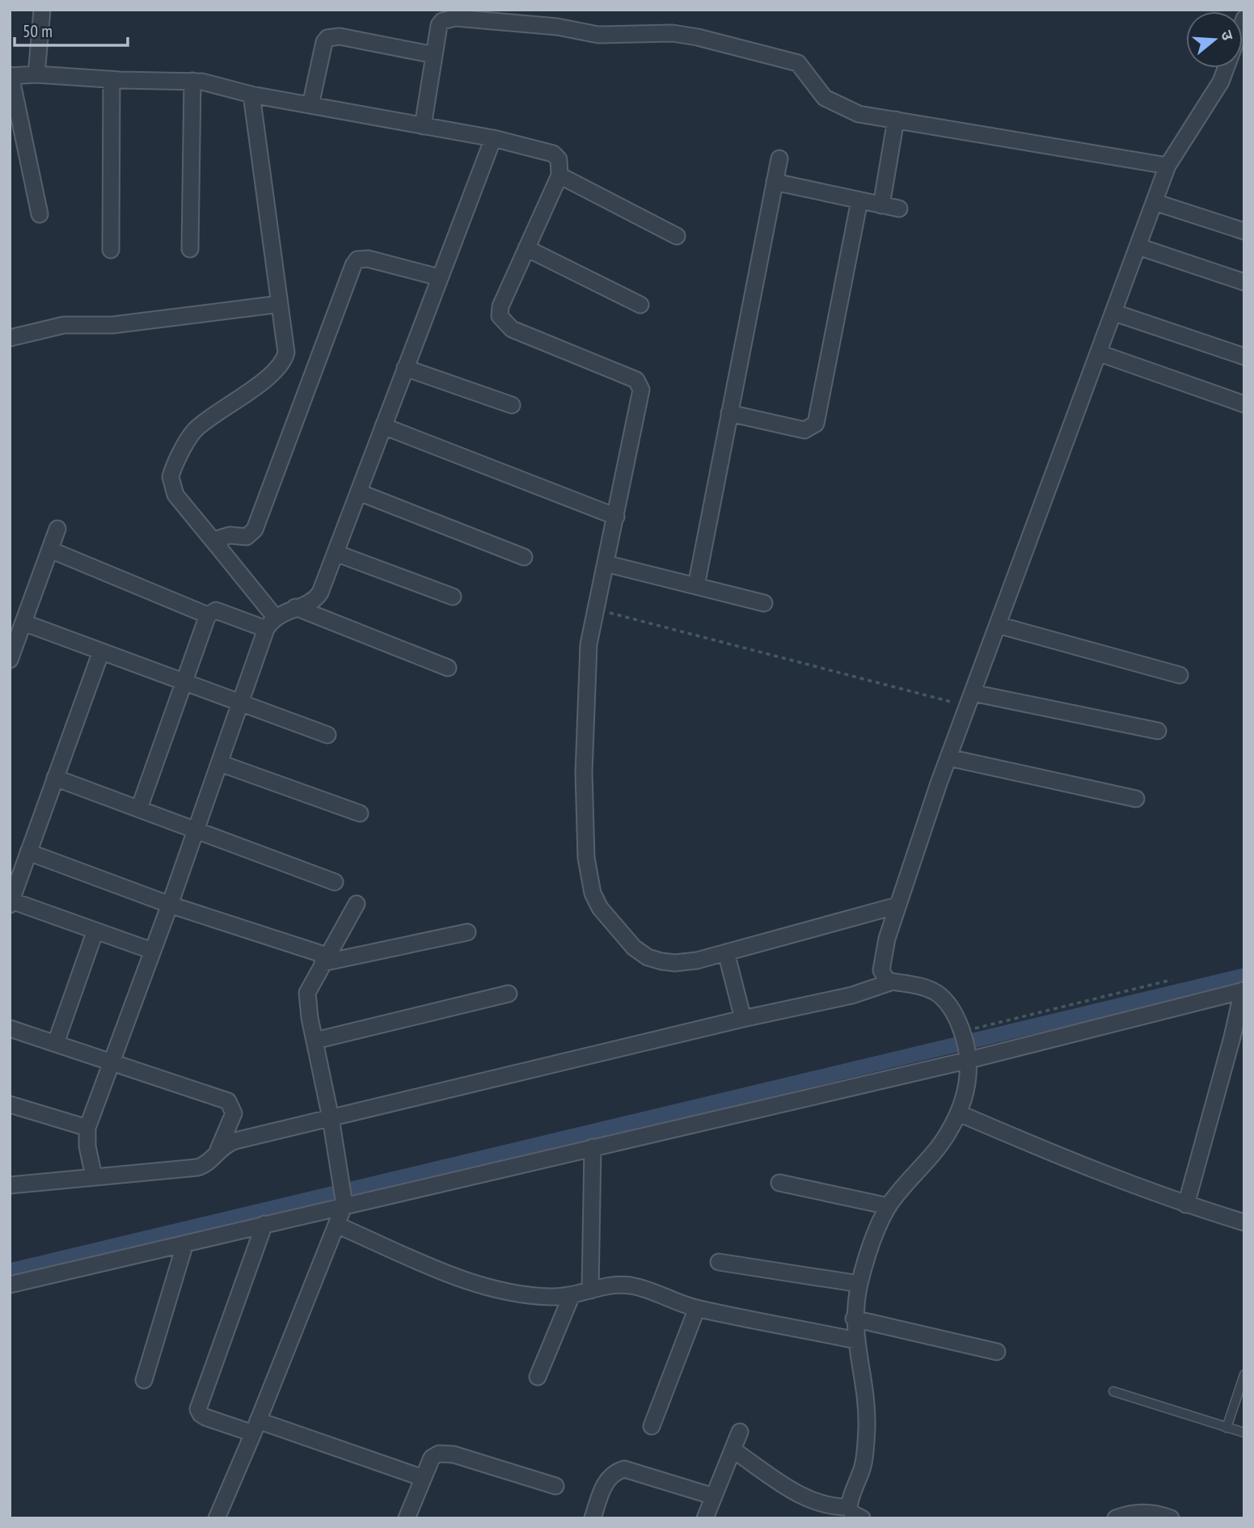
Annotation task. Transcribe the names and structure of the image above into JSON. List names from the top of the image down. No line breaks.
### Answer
{"scale_bar":"50 m","north":"right"}
